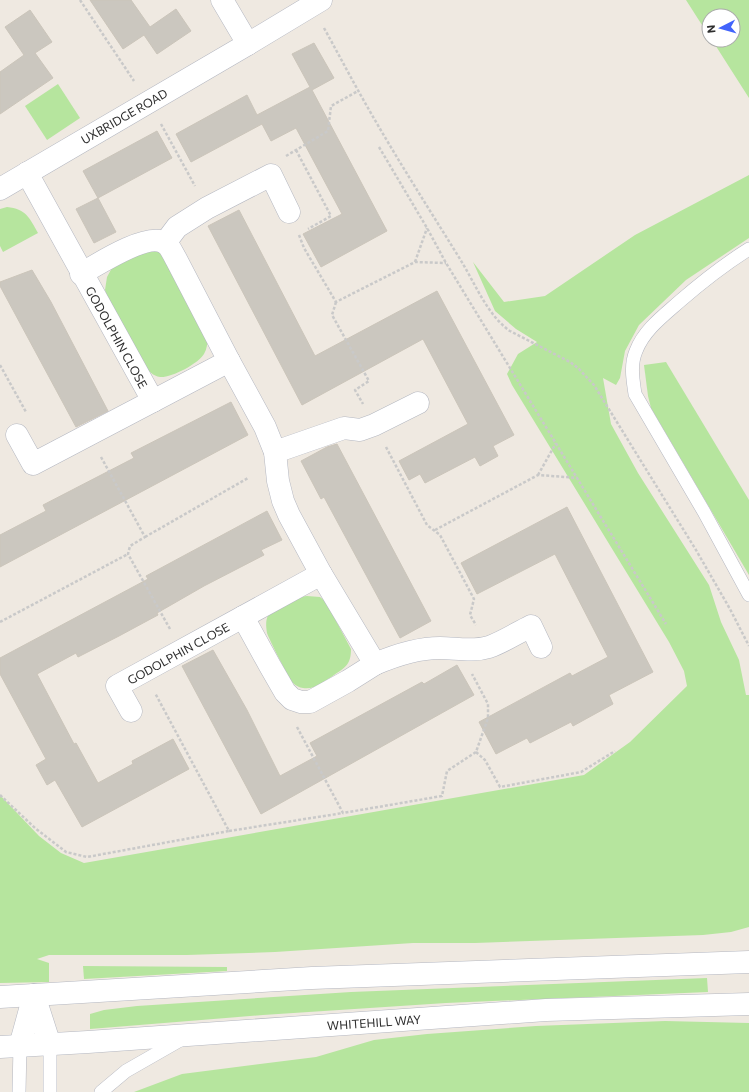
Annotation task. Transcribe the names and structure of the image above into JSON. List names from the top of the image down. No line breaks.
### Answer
{"streets":{"street":["UXBRIDGE ROAD","GODOLPHIN CLOSE","WHITEHILL WAY"]},"crossings":[["UXBRIDGE ROAD","GODOLPHIN CLOSE"]],"north":"left"}
